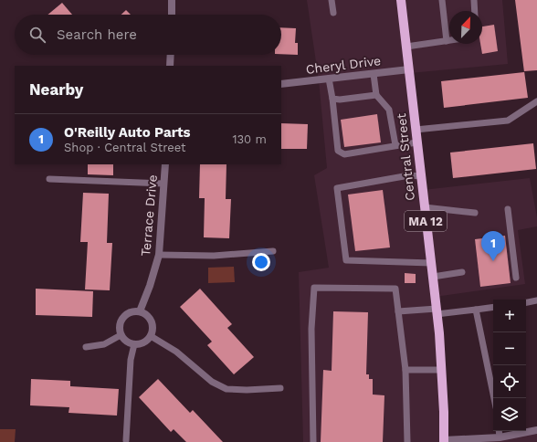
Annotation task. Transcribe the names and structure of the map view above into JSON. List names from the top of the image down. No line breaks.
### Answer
{"streets":{"main road":["Central Street","MA 12"],"street":["Cheryl Drive","Terrace Drive"]},"crossings":[["Cheryl Drive","Central Street"]],"north":"top right","page":{"search":"Search here","heading":"Nearby","list":[{"mark":"1","name":"O'Reilly Auto Parts","note":"Shop · Central Street","value":"130 m"}],"pins":"1","map_buttons":["+","−"]}}
